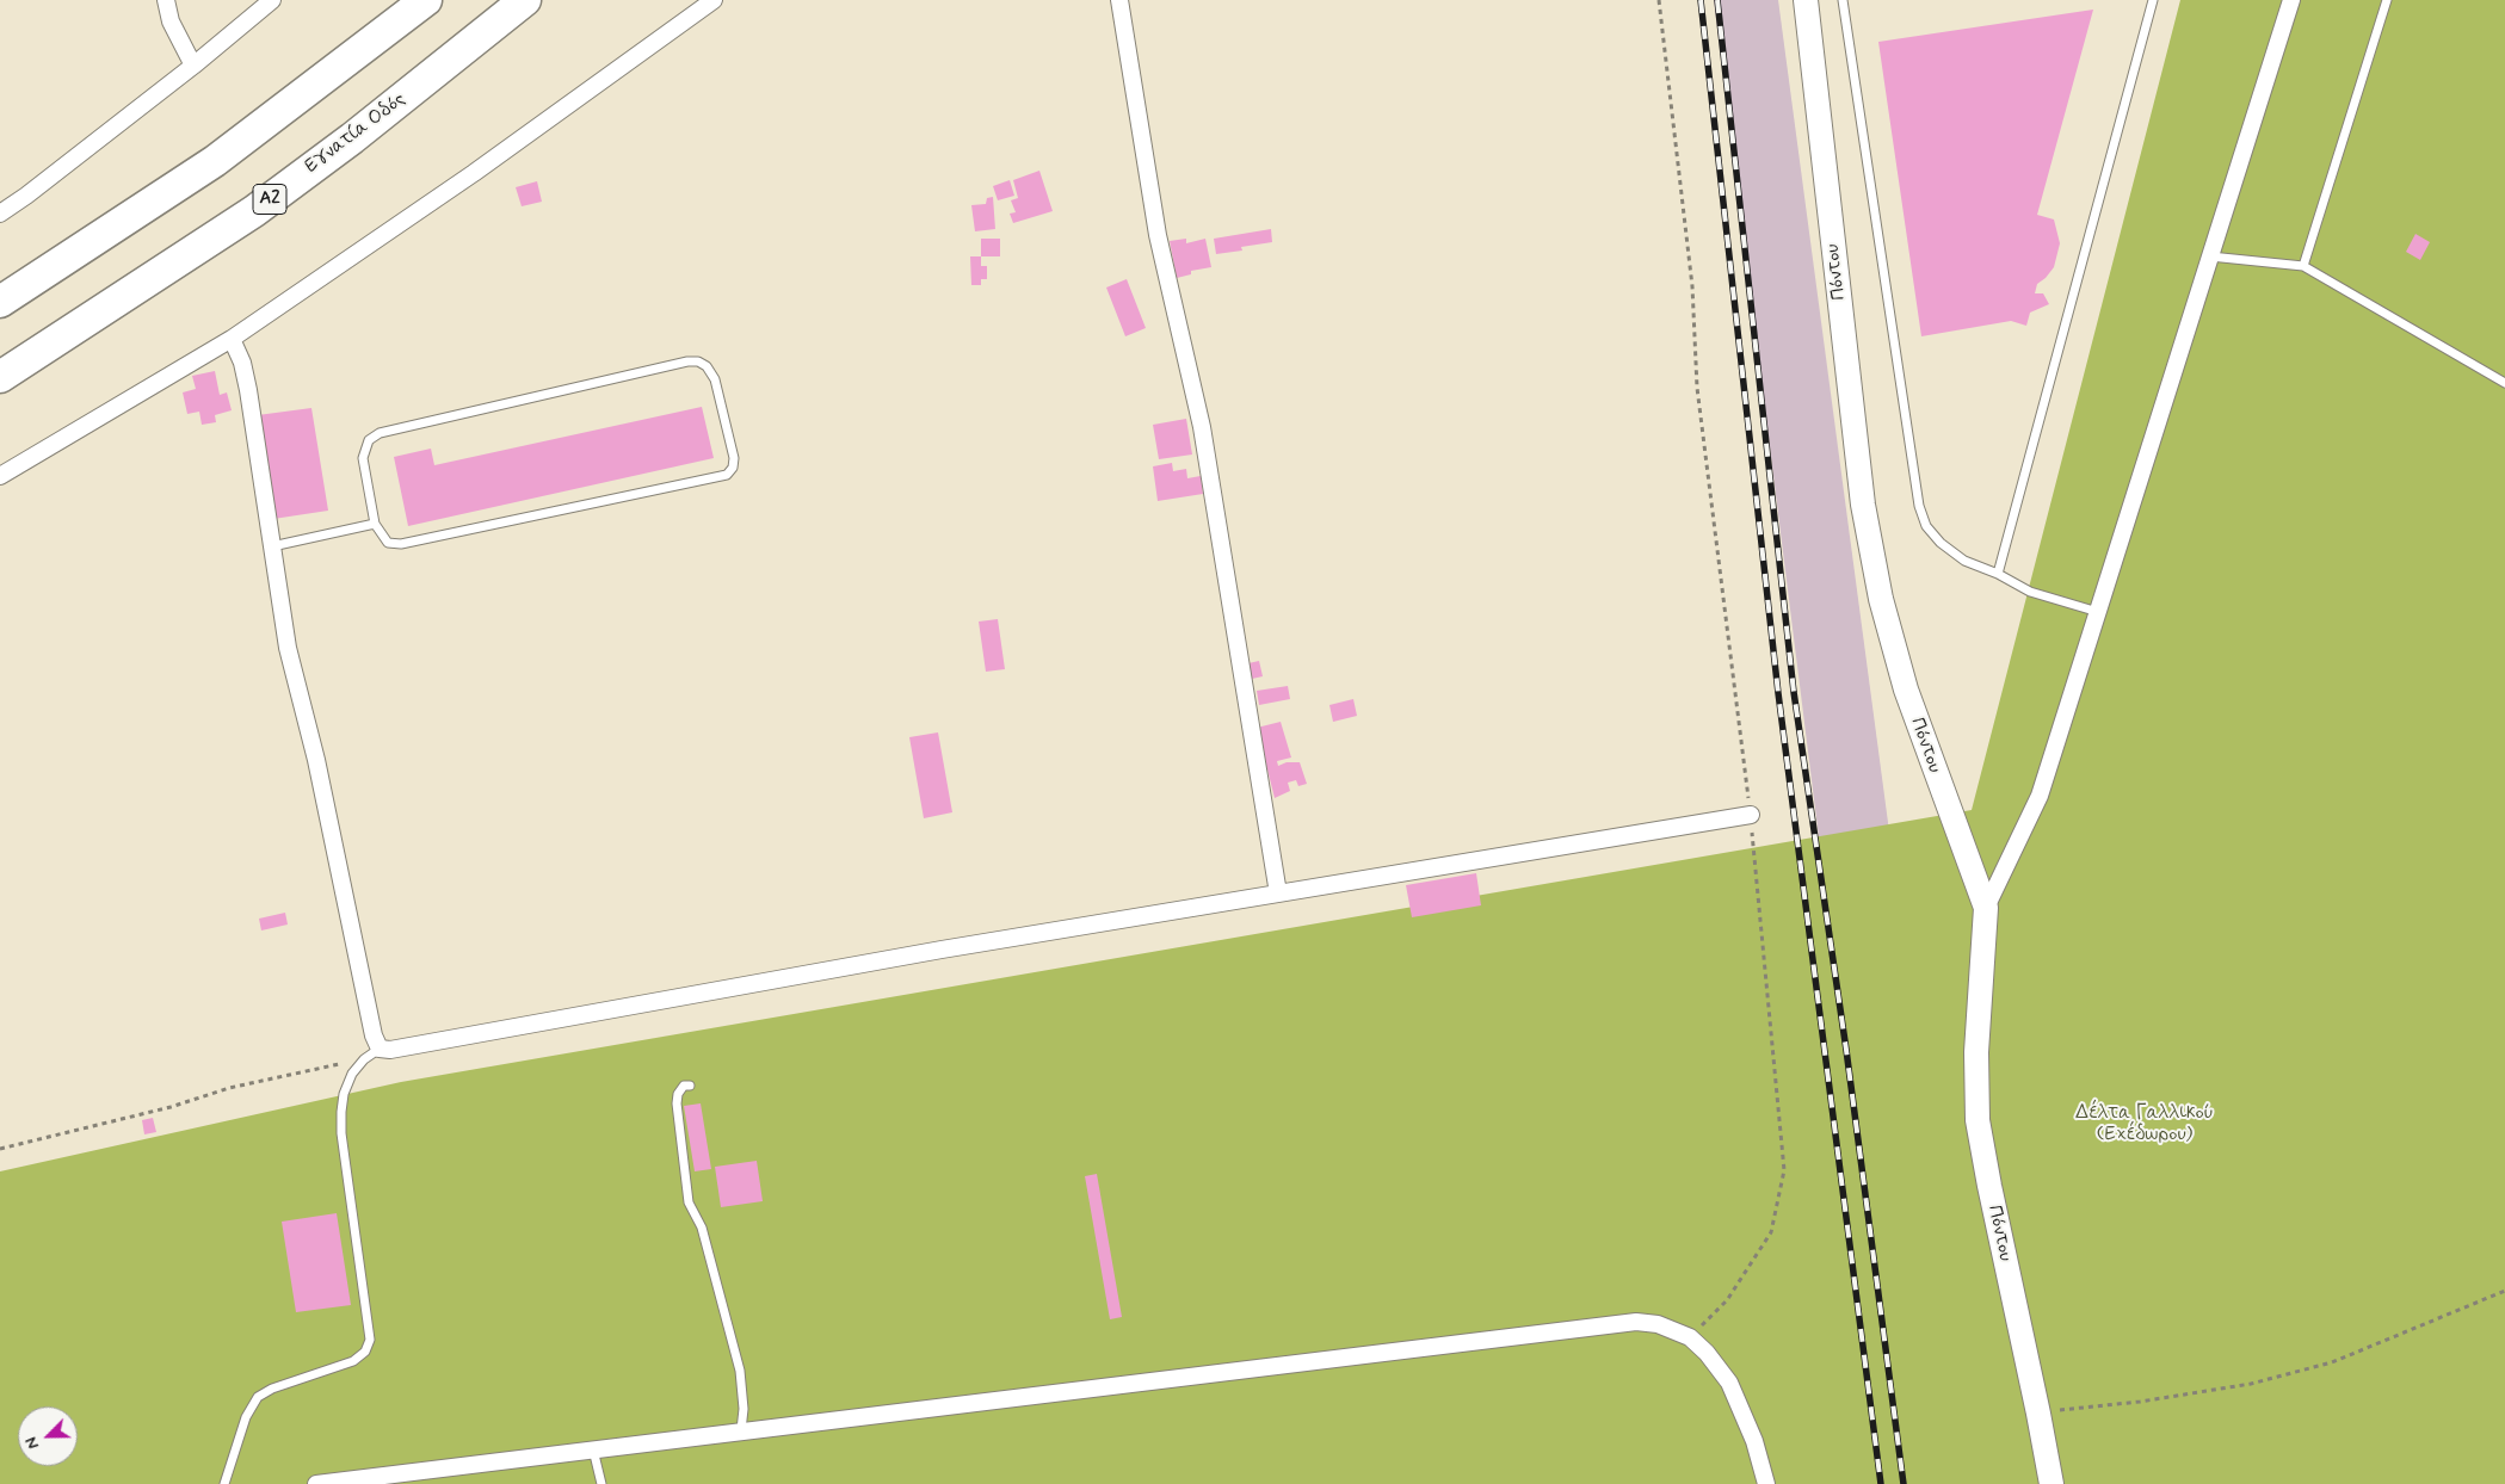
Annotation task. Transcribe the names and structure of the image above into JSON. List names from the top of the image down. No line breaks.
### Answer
{"streets":{"highway":["Εγνατία Οδός","Α2"],"street":["Πόντου"]},"parks":["Δέλτα Γαλλικού (Εχέδωρου)"],"north":"bottom left"}
